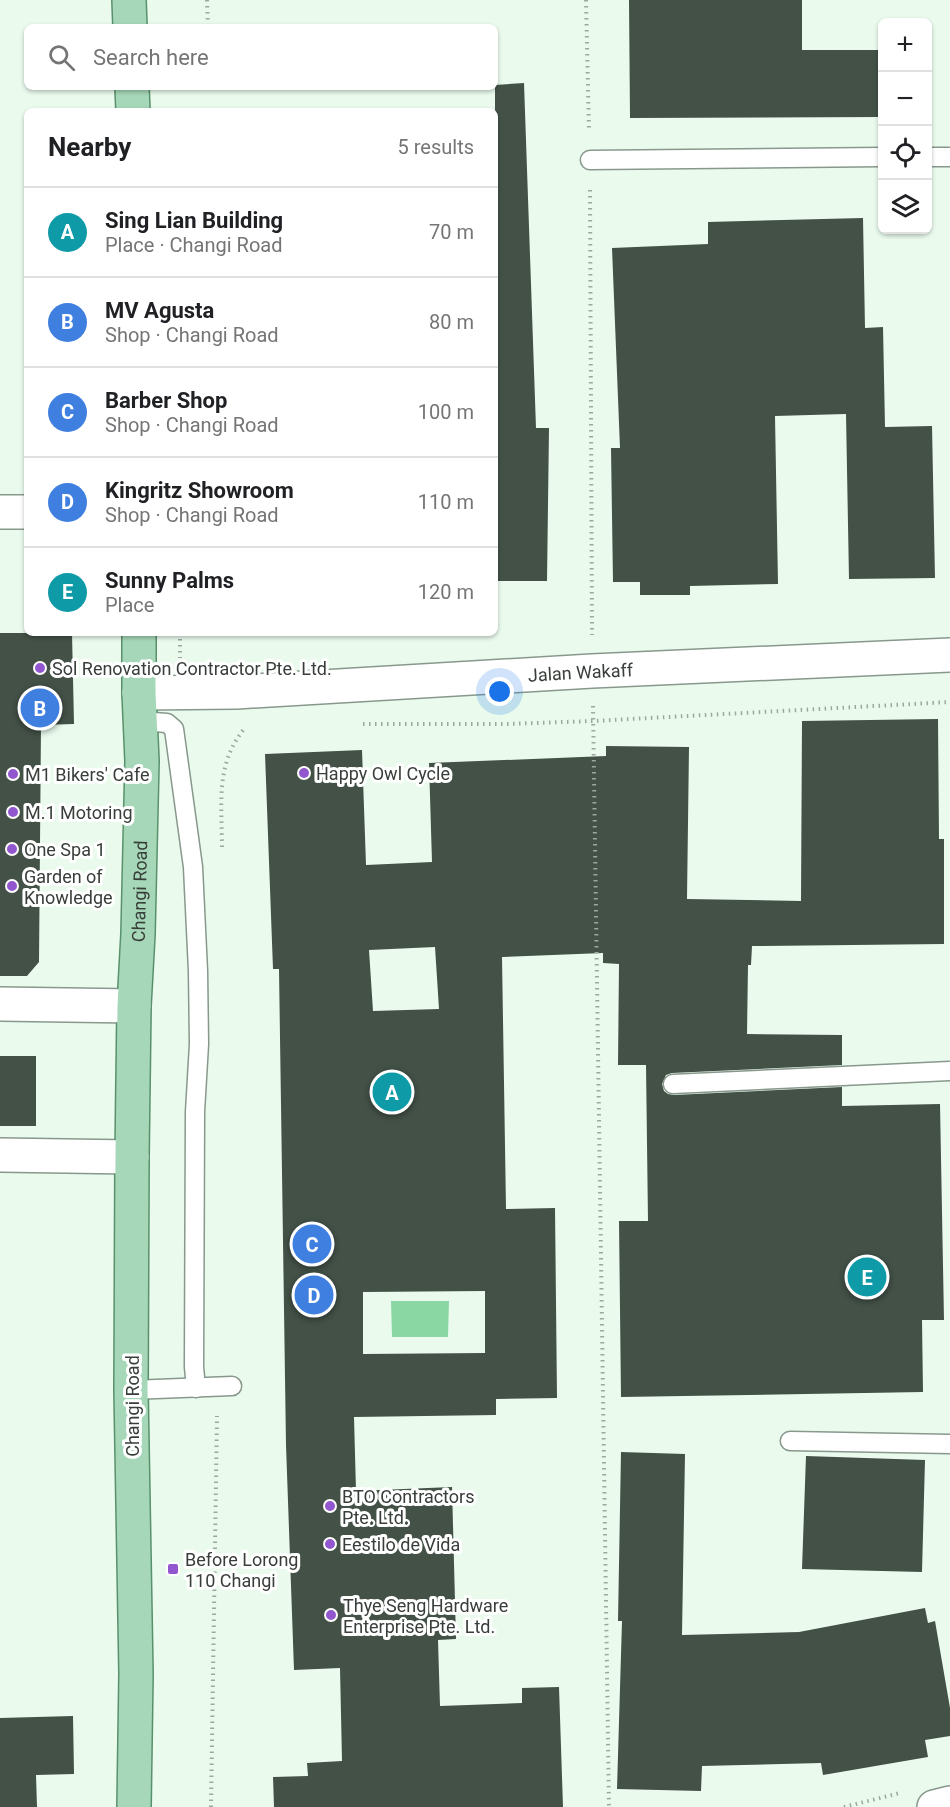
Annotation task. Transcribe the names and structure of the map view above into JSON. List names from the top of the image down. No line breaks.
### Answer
{"streets":{"main road":["Changi Road"],"street":["Jalan Wakaff"]},"crossings":[["Jalan Wakaff","Changi Road"]],"places":{"other":["Sol Renovation Contractor Pte. Ltd.","Happy Owl Cycle","M1 Bikers' Cafe","M.1 Motoring","One Spa 1","Garden of Knowledge","BTO Contractors Pte. Ltd.","Eestilo de Vida","Thye Seng Hardware Enterprise Pte. Ltd."],"transit":["Before Lorong 110 Changi"]},"page":{"map_buttons":["+","−"],"search":"Search here","heading":["Nearby","5 results"],"list":[{"mark":"A","name":"Sing Lian Building","note":"Place · Changi Road","value":"70 m"},{"mark":"B","name":"MV Agusta","note":"Shop · Changi Road","value":"80 m"},{"mark":"C","name":"Barber Shop","note":"Shop · Changi Road","value":"100 m"},{"mark":"D","name":"Kingritz Showroom","note":"Shop · Changi Road","value":"110 m"},{"mark":"E","name":"Sunny Palms","note":"Place","value":"120 m"}],"pins":["B","A","C","E","D"]}}
